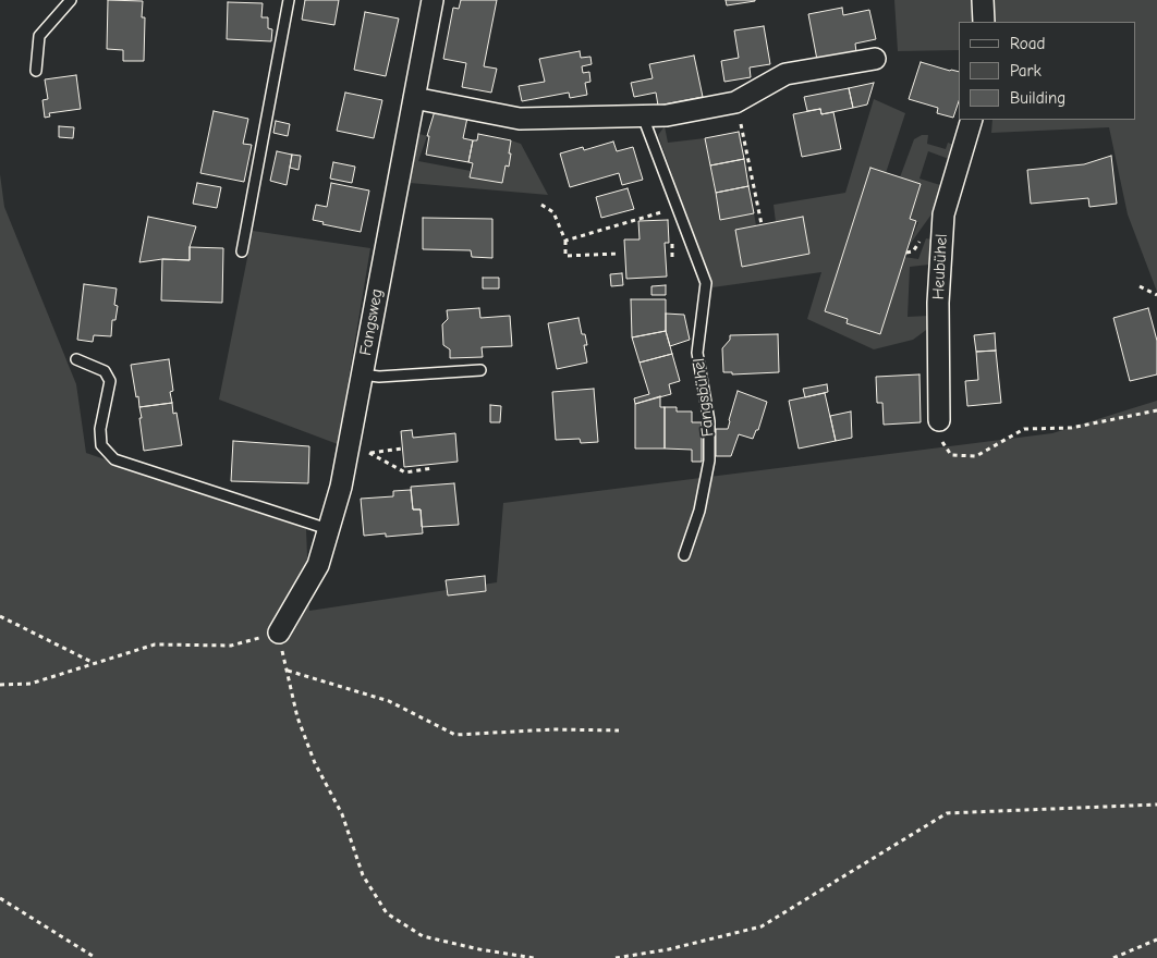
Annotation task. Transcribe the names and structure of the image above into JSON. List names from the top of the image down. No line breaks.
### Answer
{"streets":{"street":["Heubühel","Fangsweg"],"lane":["Fangsbühel"]},"legend":["Road","Park","Building"]}
